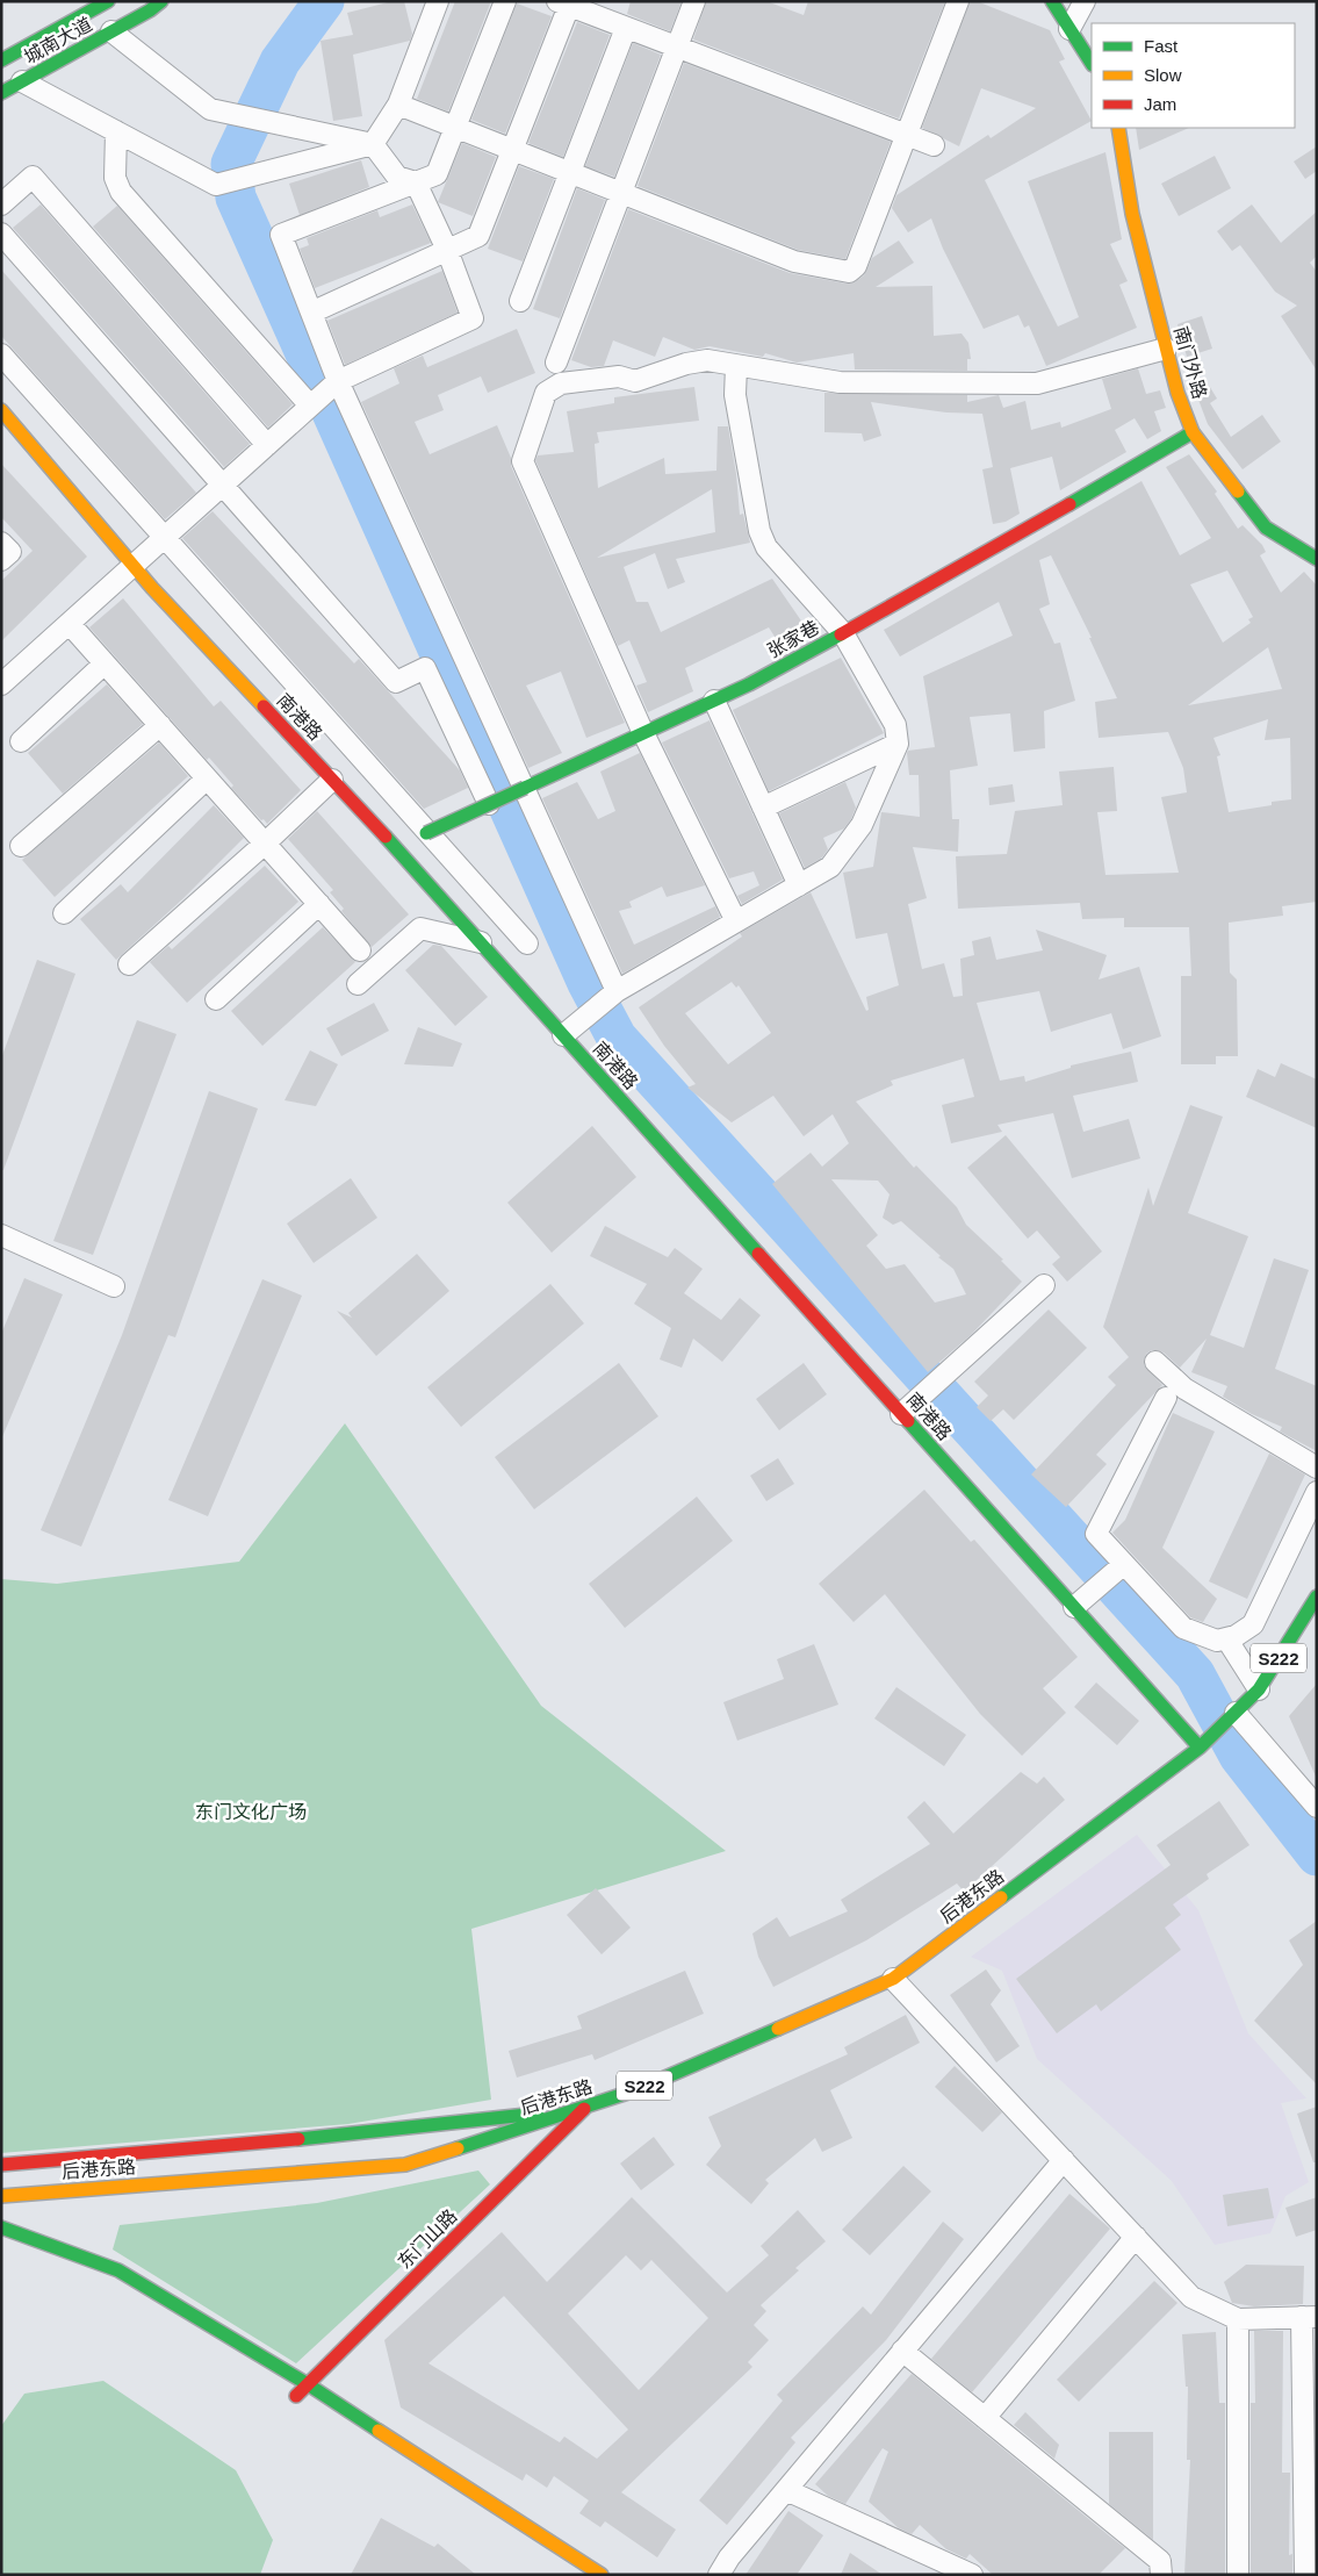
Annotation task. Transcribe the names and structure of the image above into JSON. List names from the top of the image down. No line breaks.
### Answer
{"streets":{"main road":["城南大道","南门外路","张家巷","南港路","S222","后港东路","东门山路"]},"crossings":[["南门外路","张家巷"],["张家巷","南港路"],["南港路","S222"],["南港路","后港东路"],["S222","后港东路"],["后港东路","东门山路"]],"parks":["东门文化广场"],"legend":["Fast","Slow","Jam"]}
